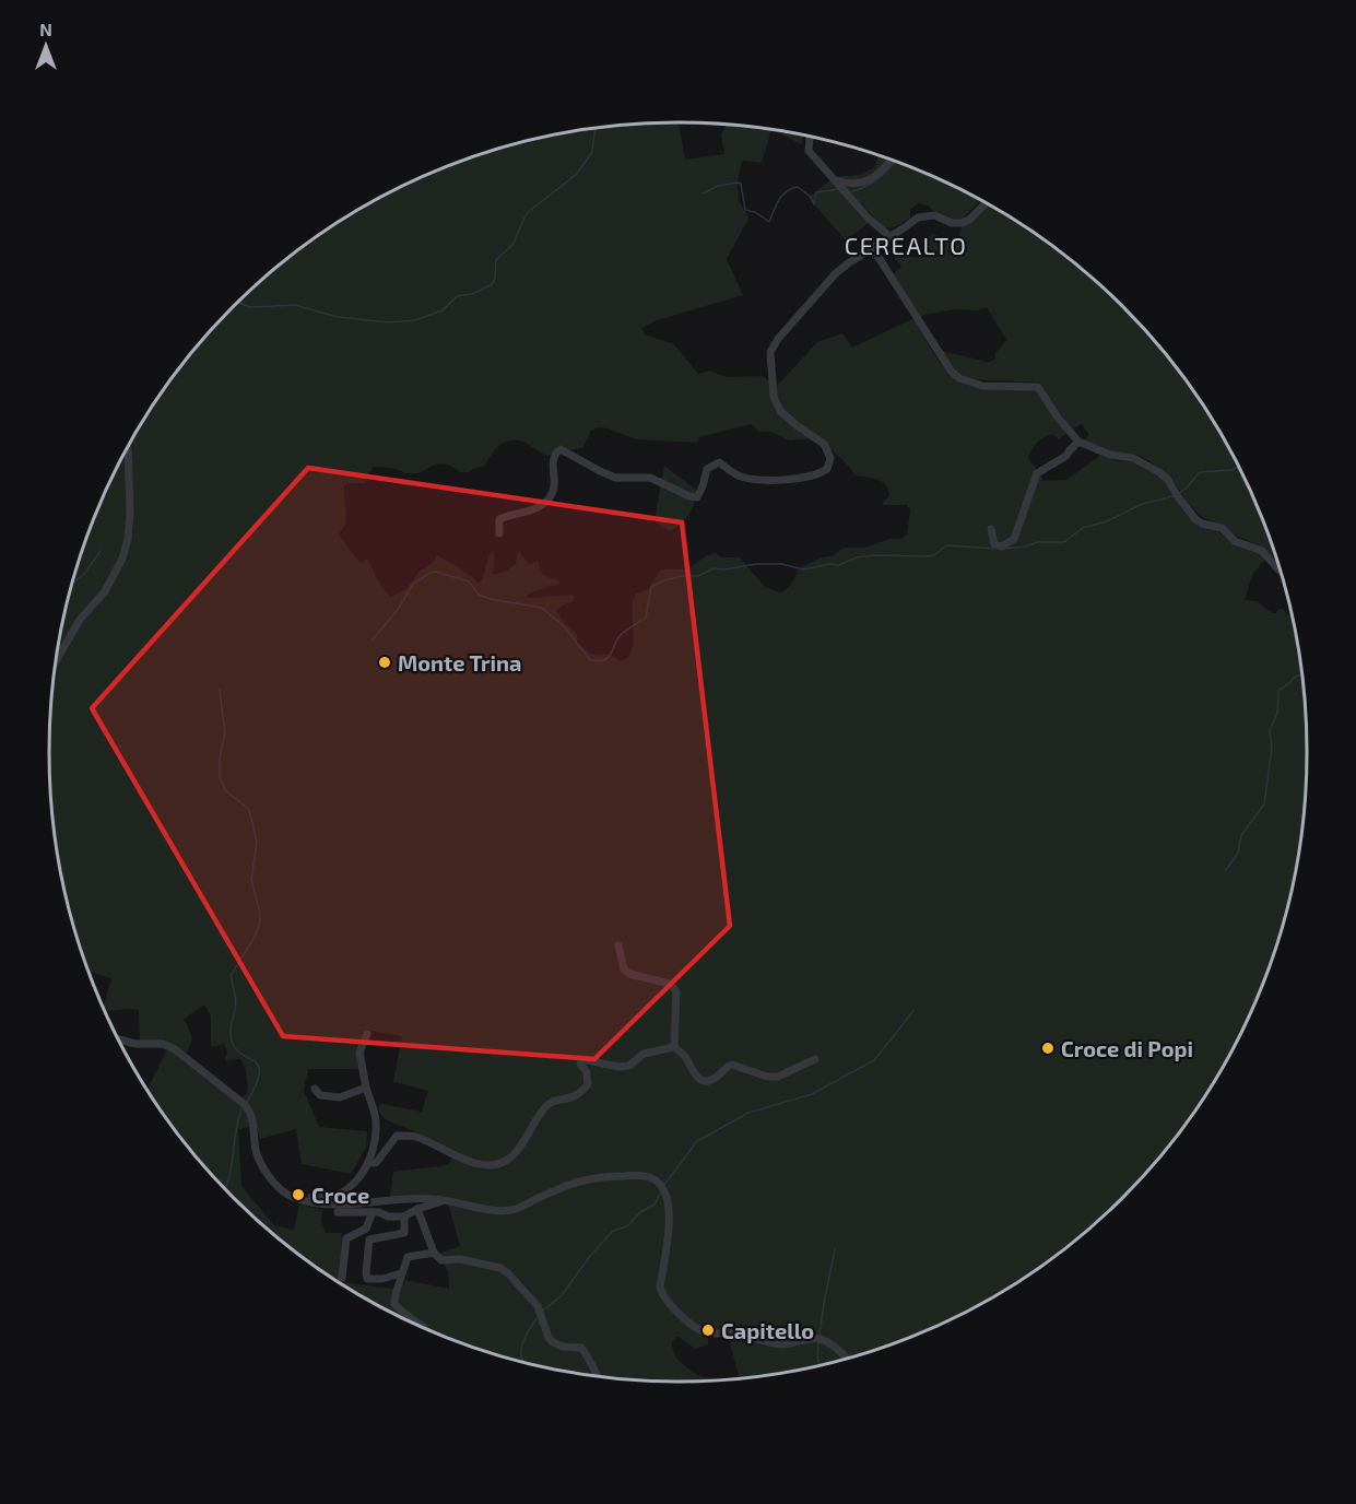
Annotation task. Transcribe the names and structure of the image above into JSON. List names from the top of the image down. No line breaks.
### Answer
{"districts":["CEREALTO"],"places":["Monte Trina","Croce di Popi","Croce","Capitello"],"north":"top"}
